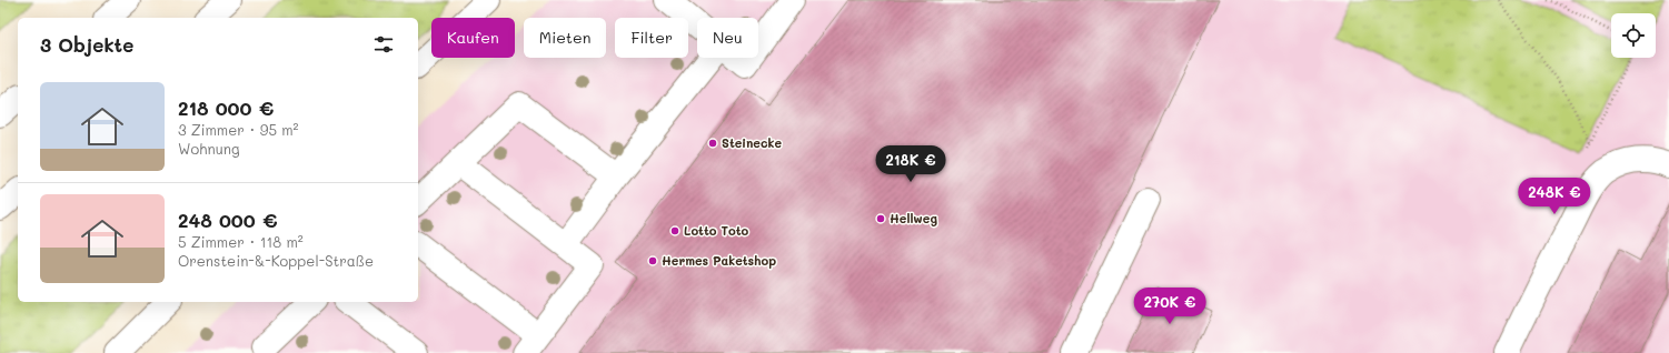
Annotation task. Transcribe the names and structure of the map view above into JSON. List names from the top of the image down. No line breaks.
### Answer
{"places":["Steinecke","Hellweg","Lotto Toto","Hermes Paketshop"],"page":{"chip":["Kaufen","Mieten","Filter","Neu"],"heading":"3 Objekte","list":[{"name":"218 000 €","note":"3 Zimmer · 95 m² · Wohnung"},{"name":"248 000 €","note":"5 Zimmer · 118 m² · Orenstein-&-Koppel-Straße"}],"price":["218K €","248K €","270K €"]}}
